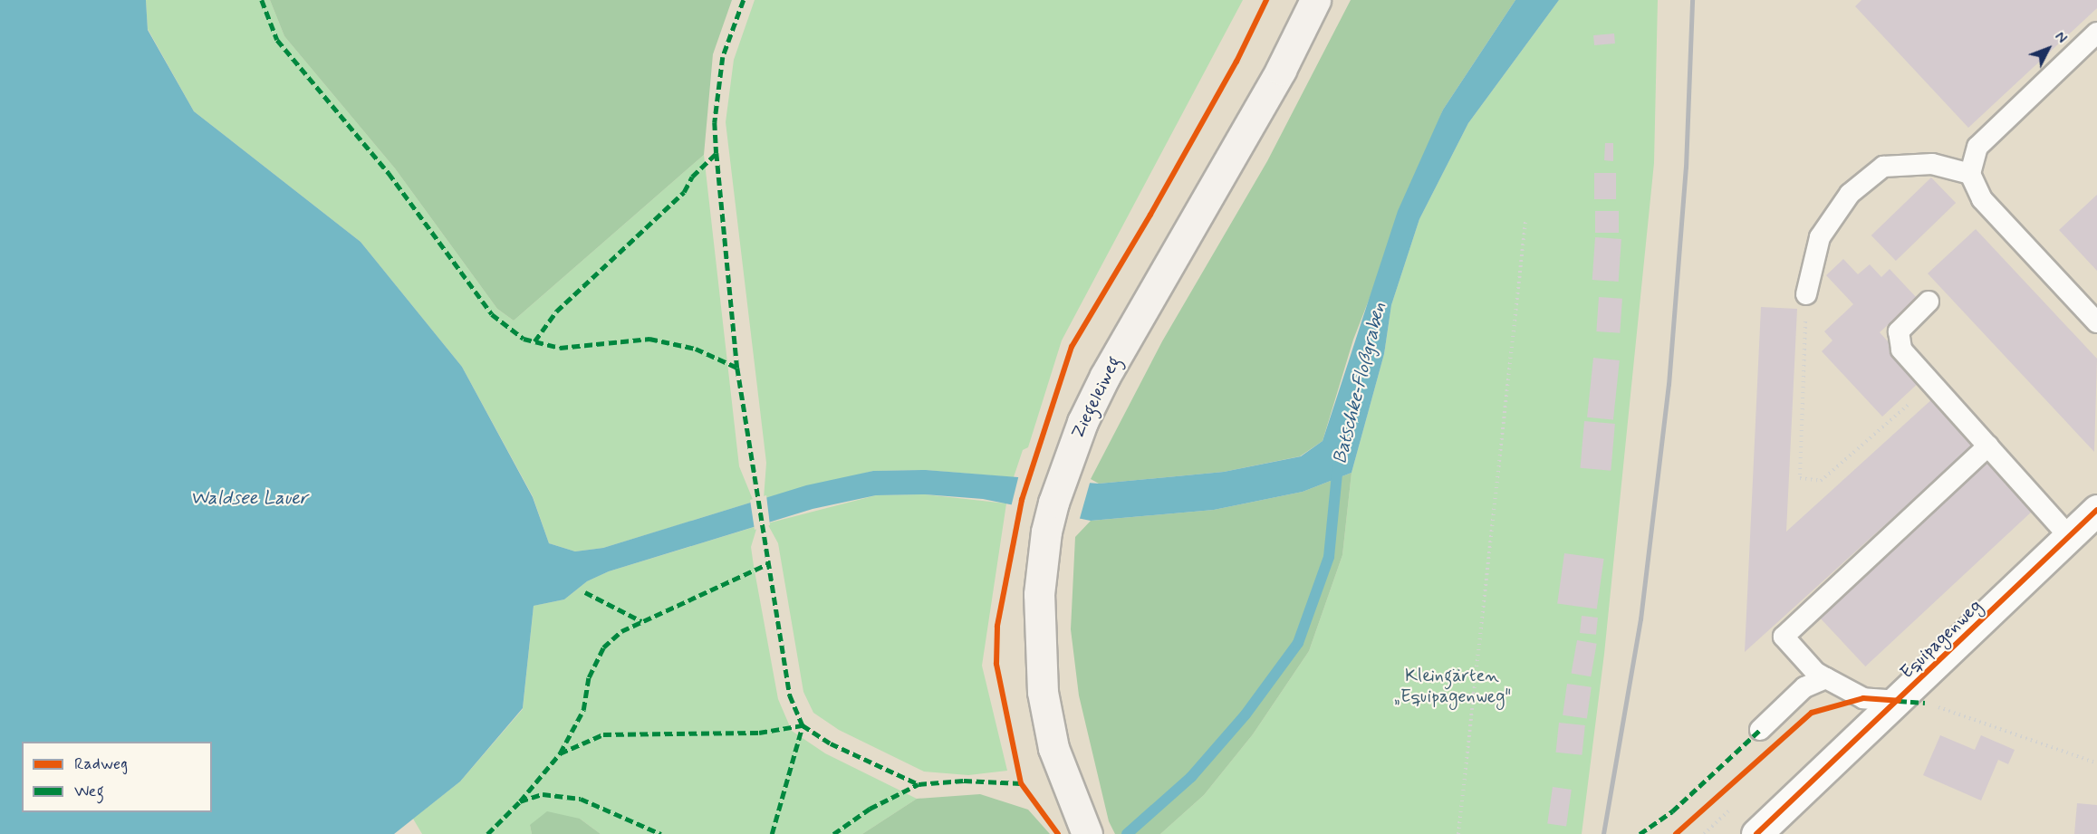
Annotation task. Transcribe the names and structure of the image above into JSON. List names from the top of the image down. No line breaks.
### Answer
{"streets":{"main road":["Ziegeleiweg"],"street":["Equipagenweg"]},"water":["Batschke‐Floßgraben","Waldsee Lauer"],"parks":["Kleingärten „Equipagenweg\""],"legend":["Radweg","Weg"],"north":"top right"}
